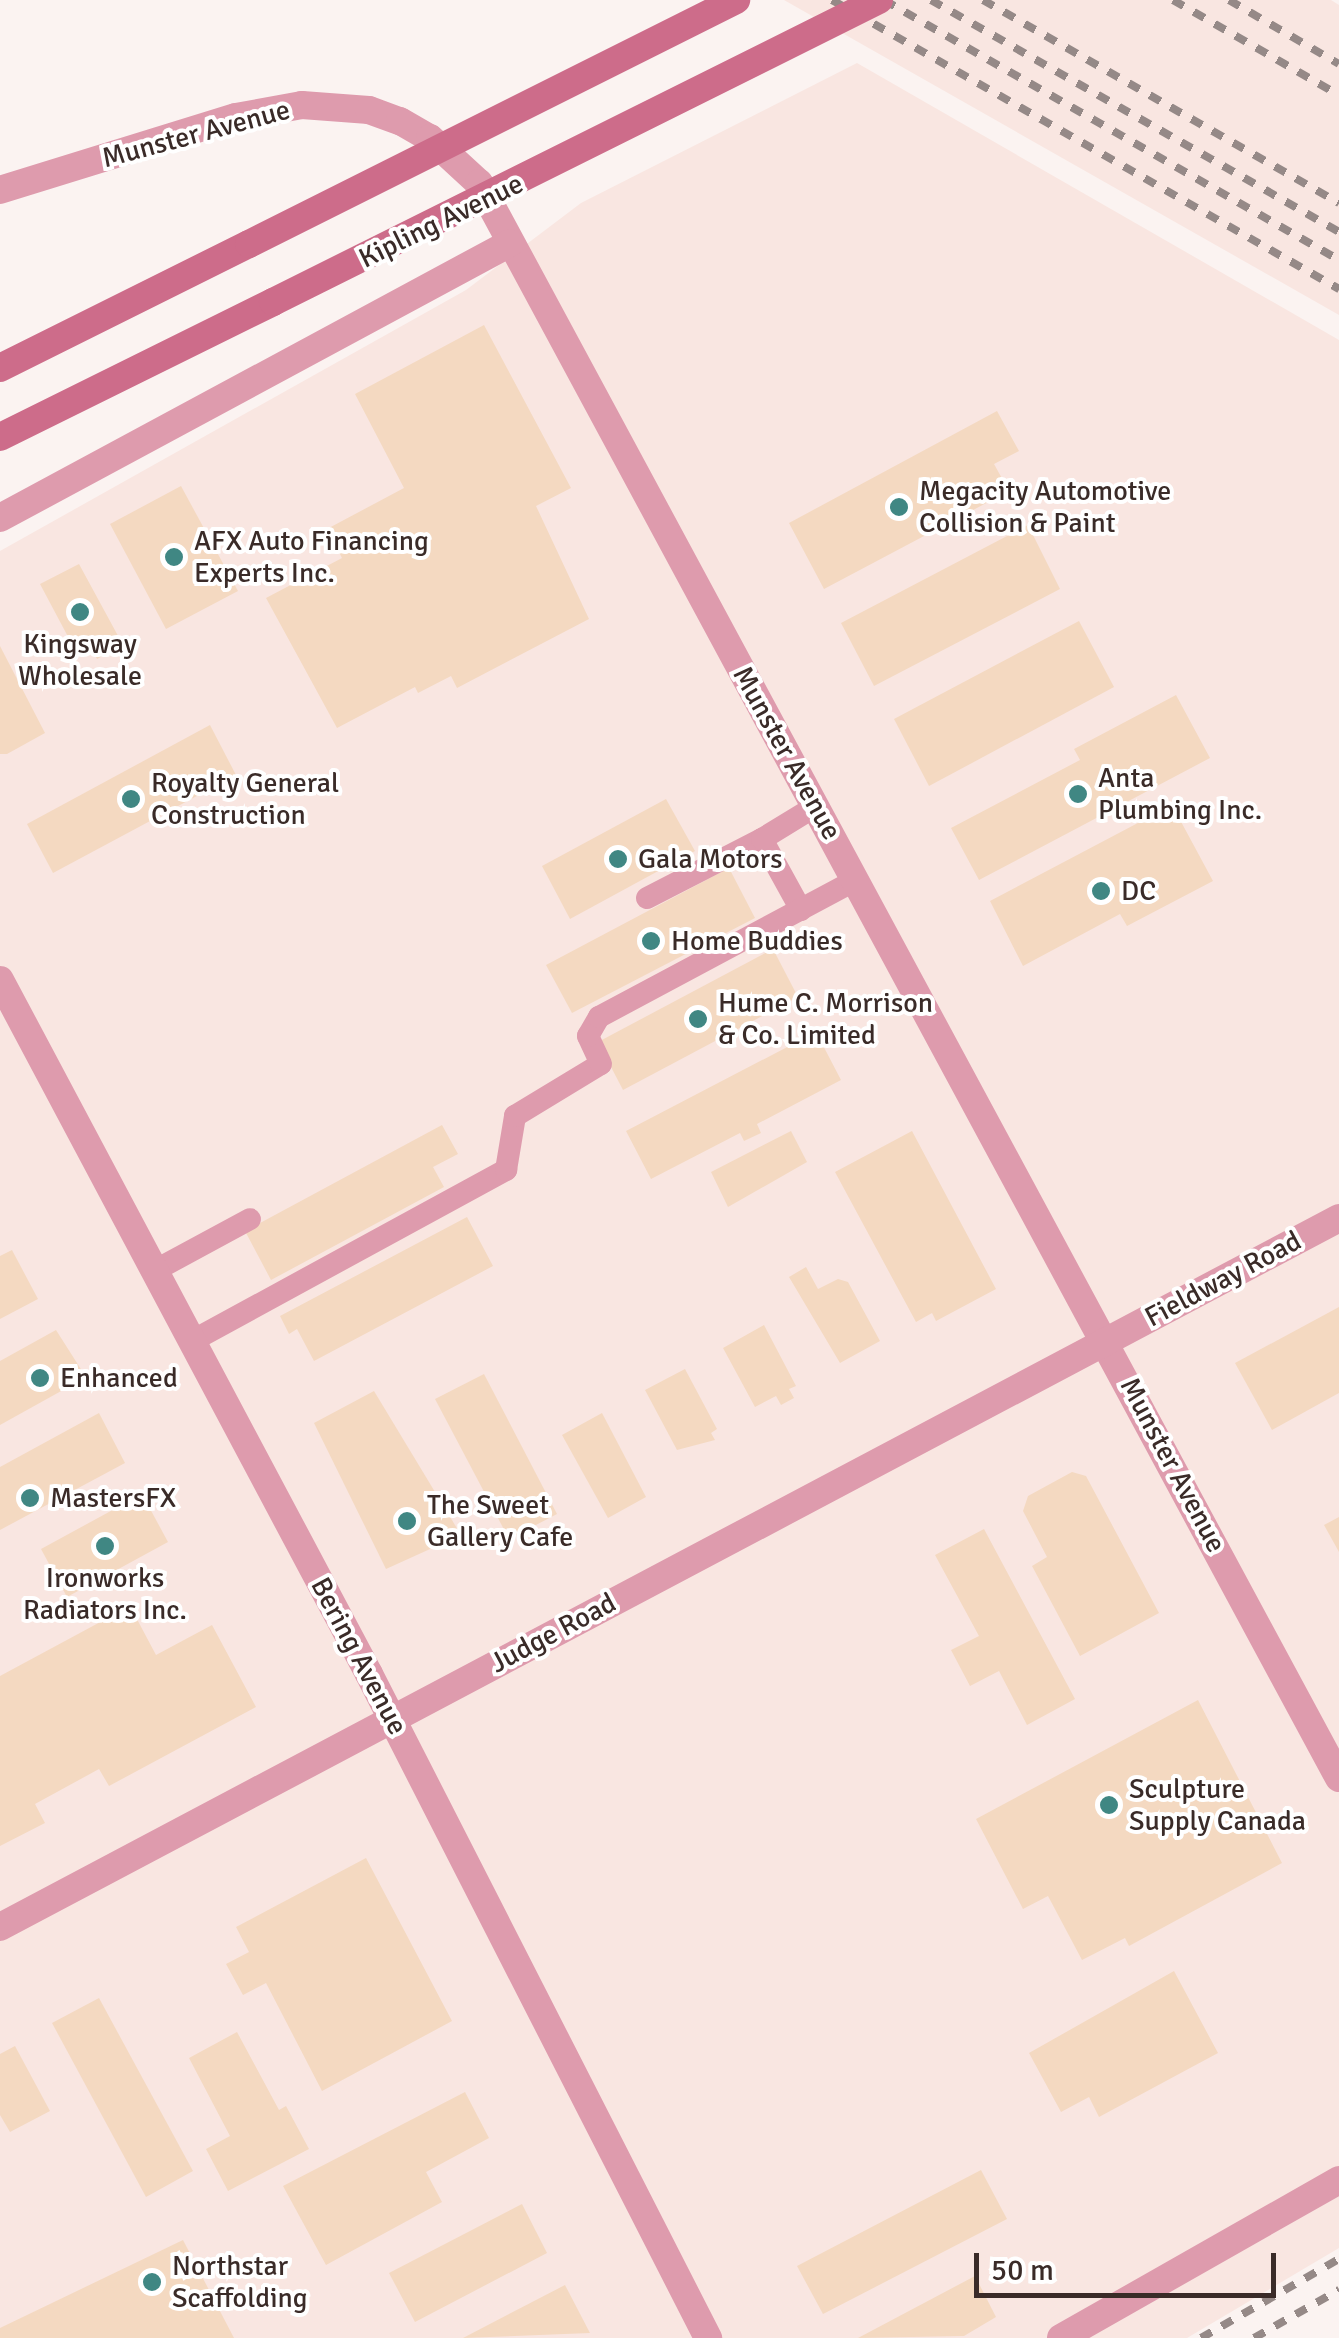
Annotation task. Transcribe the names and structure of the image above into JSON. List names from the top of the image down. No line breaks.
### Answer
{"streets":{"main road":["Kipling Avenue"],"street":["Munster Avenue","Fieldway Road","Judge Road","Bering Avenue"]},"crossings":[["Munster Avenue","Kipling Avenue"],["Munster Avenue","Fieldway Road"],["Munster Avenue","Judge Road"],["Fieldway Road","Judge Road"],["Judge Road","Bering Avenue"]],"places":["Megacity Automotive Collision & Paint","AFX Auto Financing Experts Inc.","Kingsway Wholesale","Anta Plumbing Inc.","Royalty General Construction","Gala Motors","DC","Home Buddies","Hume C. Morrison & Co. Limited","Enhanced","MastersFX","The Sweet Gallery Cafe","Ironworks Radiators Inc.","Sculpture Supply Canada","Northstar Scaffolding"],"scale_bar":"50 m"}
